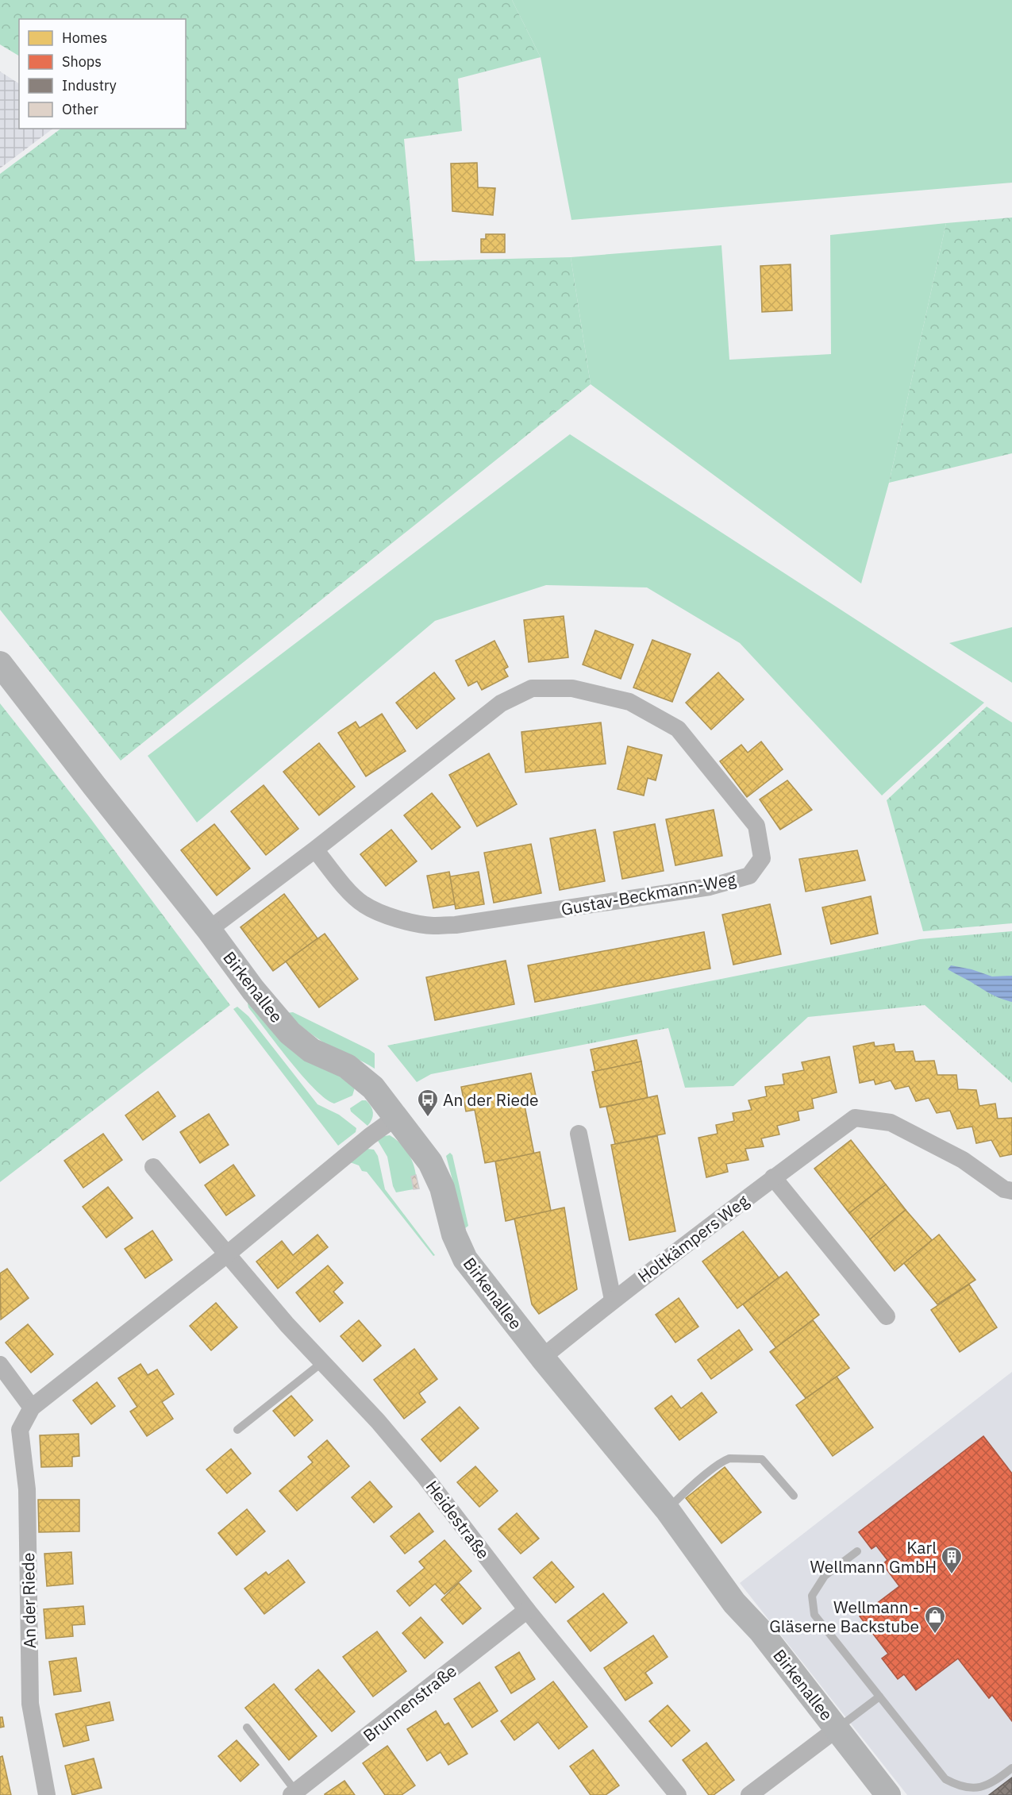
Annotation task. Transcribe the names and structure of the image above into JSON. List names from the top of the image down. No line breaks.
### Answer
{"streets":{"street":["Gustav-Beckmann-Weg","Birkenallee","Holtkämpers Weg","Heidestraße","An der Riede","Brunnenstraße"]},"crossings":[["Gustav-Beckmann-Weg","Birkenallee"],["Birkenallee","Holtkämpers Weg"],["Birkenallee","An der Riede"],["Heidestraße","An der Riede"],["Heidestraße","Brunnenstraße"]],"places":{"bus stop":["An der Riede"],"building":["Karl Wellmann GmbH"],"shop":["Wellmann - Gläserne Backstube"]},"legend":["Homes","Shops","Industry","Other"]}
